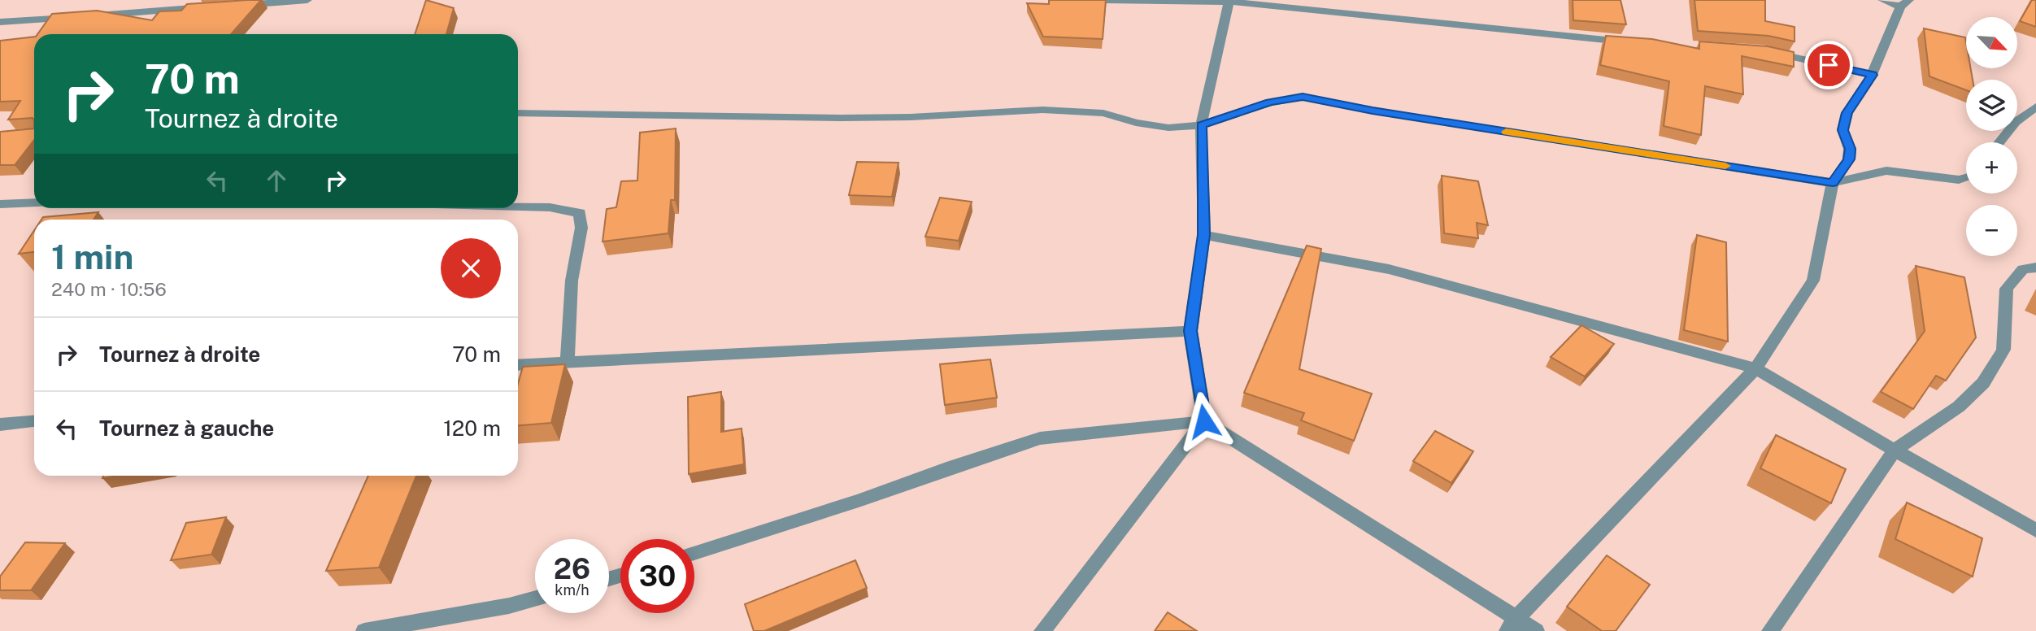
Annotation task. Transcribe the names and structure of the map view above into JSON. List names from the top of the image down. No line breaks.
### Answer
{"north":"bottom right","page":{"map_buttons":["+","−"],"turn":["70 m","Tournez à droite"],"heading":["1 min","240 m · 10:56"],"list":[{"name":"Tournez à droite","value":"70 m"},{"name":"Tournez à gauche","value":"120 m"}],"speed":"26 km/h","limit":"30"}}
